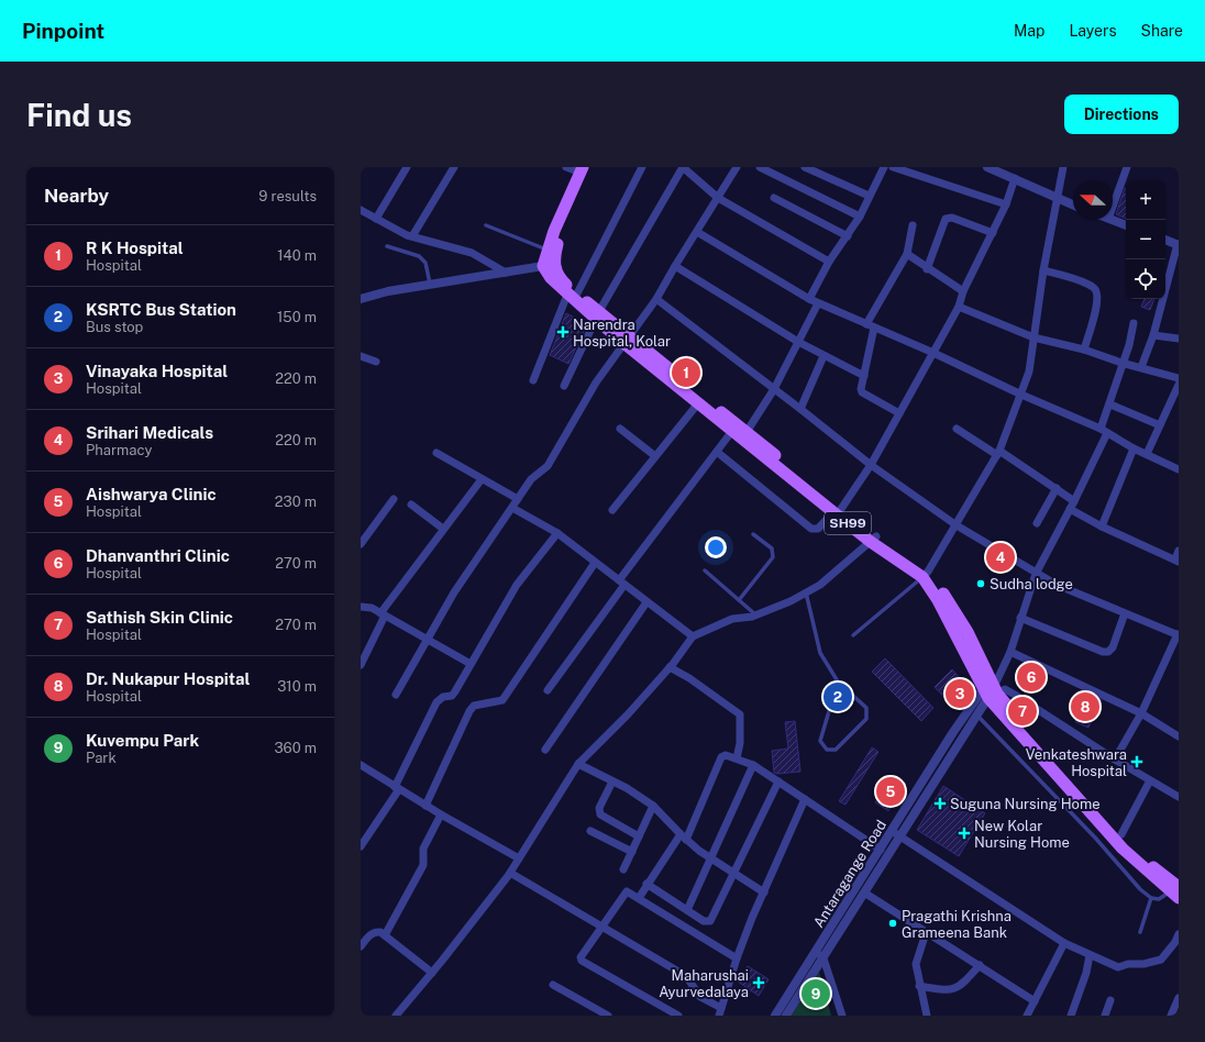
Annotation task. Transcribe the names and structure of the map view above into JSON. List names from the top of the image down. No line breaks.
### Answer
{"streets":{"main road":["SH99"],"street":["Antaragange Road"]},"crossings":[["SH99","Antaragange Road"]],"places":{"health":["Narendra Hospital, Kolar","Venkateshwara Hospital","Suguna Nursing Home","New Kolar Nursing Home","Maharushai Ayurvedalaya"],"other":["Sudha lodge","Pragathi Krishna Grameena Bank"]},"north":"left","page":{"header":"Pinpoint","nav":["Map","Layers","Share"],"buttons":"Directions","title":"Find us","heading":["Nearby","9 results"],"map_buttons":["+","−"],"list":[{"mark":"1","name":"R K Hospital","note":"Hospital","value":"140 m"},{"mark":"2","name":"KSRTC Bus Station","note":"Bus stop","value":"150 m"},{"mark":"3","name":"Vinayaka Hospital","note":"Hospital","value":"220 m"},{"mark":"4","name":"Srihari Medicals","note":"Pharmacy","value":"220 m"},{"mark":"5","name":"Aishwarya Clinic","note":"Hospital","value":"230 m"},{"mark":"6","name":"Dhanvanthri Clinic","note":"Hospital","value":"270 m"},{"mark":"7","name":"Sathish Skin Clinic","note":"Hospital","value":"270 m"},{"mark":"8","name":"Dr. Nukapur Hospital","note":"Hospital","value":"310 m"},{"mark":"9","name":"Kuvempu Park","note":"Park","value":"360 m"}],"pins":["1","4","6","3","2","8","7","5","9"]}}
